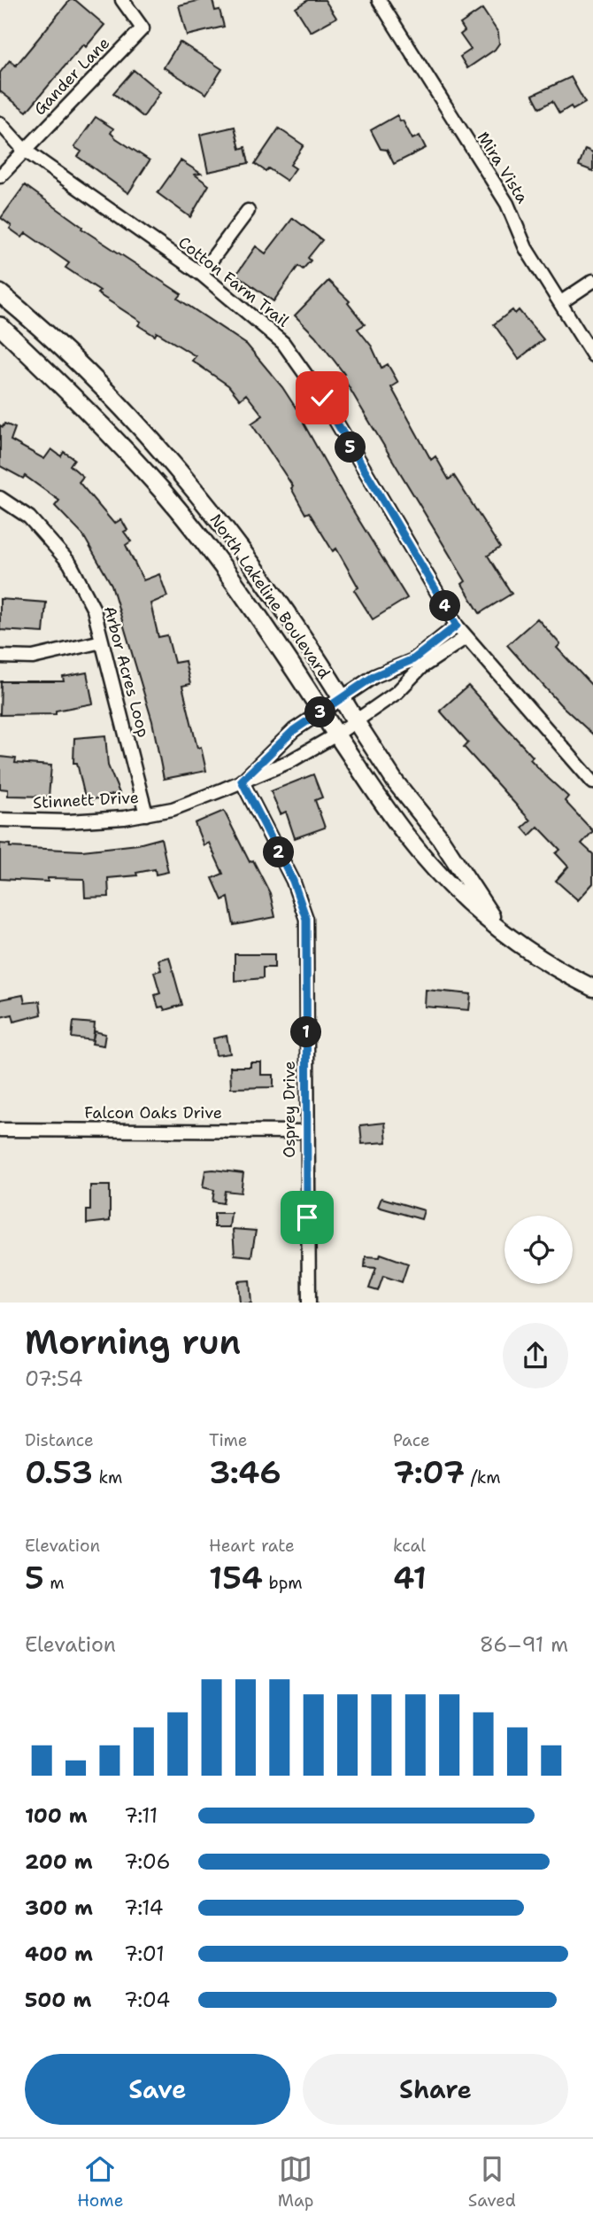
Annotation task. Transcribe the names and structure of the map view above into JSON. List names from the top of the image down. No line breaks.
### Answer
{"streets":{"main road":["North Lakeline Boulevard"],"street":["Gander Lane","Mira Vista","Cotton Farm Trail","Arbor Acres Loop","Stinnett Drive","Osprey Drive","Falcon Oaks Drive"]},"crossings":[["Gander Lane","Cotton Farm Trail"],["Cotton Farm Trail","Stinnett Drive"],["North Lakeline Boulevard","Stinnett Drive"],["Arbor Acres Loop","Stinnett Drive"],["Stinnett Drive","Osprey Drive"],["Osprey Drive","Falcon Oaks Drive"]],"page":{"pins":["5","4","3","2","1"],"heading":["Morning run","07:54"],"stats":[["Distance","0.53 km"],["Time","3:46"],["Pace","7:07 /km"],["Elevation","5 m"],["Heart rate","154 bpm"],["kcal","41"]],"chart":["Elevation","86–91 m"],"list":[{"name":"100 m","note":"7:11"},{"name":"200 m","note":"7:06"},{"name":"300 m","note":"7:14"},{"name":"400 m","note":"7:01"},{"name":"500 m","note":"7:04"}],"buttons":["Save","Share"],"tabs":["Home","Map","Saved"]}}
